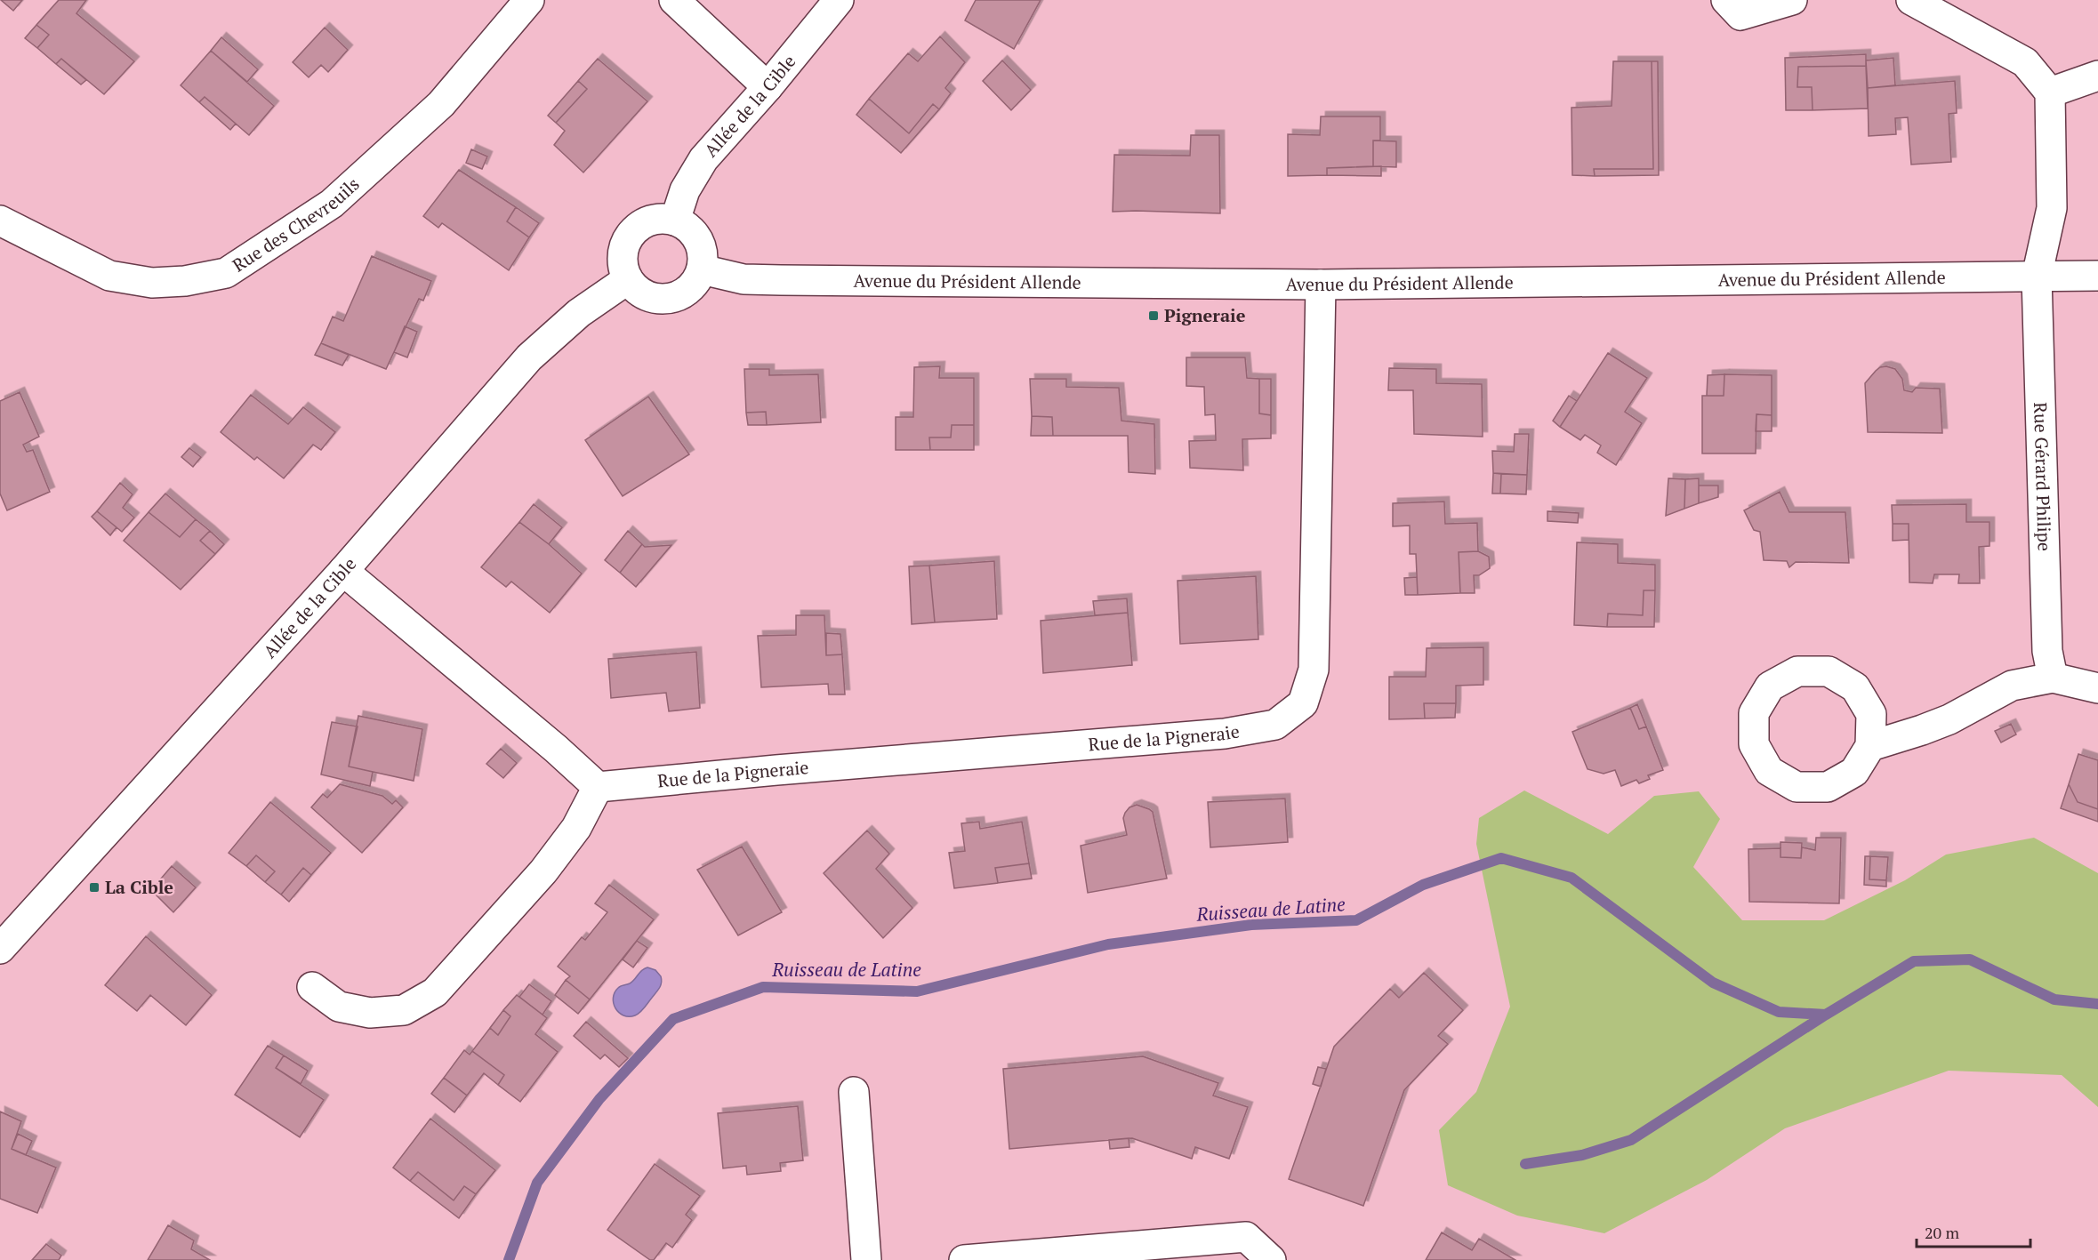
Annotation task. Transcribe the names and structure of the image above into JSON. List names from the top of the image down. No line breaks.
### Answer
{"streets":{"street":["Allée de la Cible","Rue des Chevreuils","Avenue du Président Allende","Rue Gérard Philipe","Rue de la Pigneraie"]},"crossings":[["Allée de la Cible","Avenue du Président Allende"],["Avenue du Président Allende","Rue Gérard Philipe"],["Avenue du Président Allende","Rue de la Pigneraie"]],"water":["Ruisseau de Latine"],"places":{"transit":["Pigneraie","La Cible"]},"scale_bar":"20 m"}
